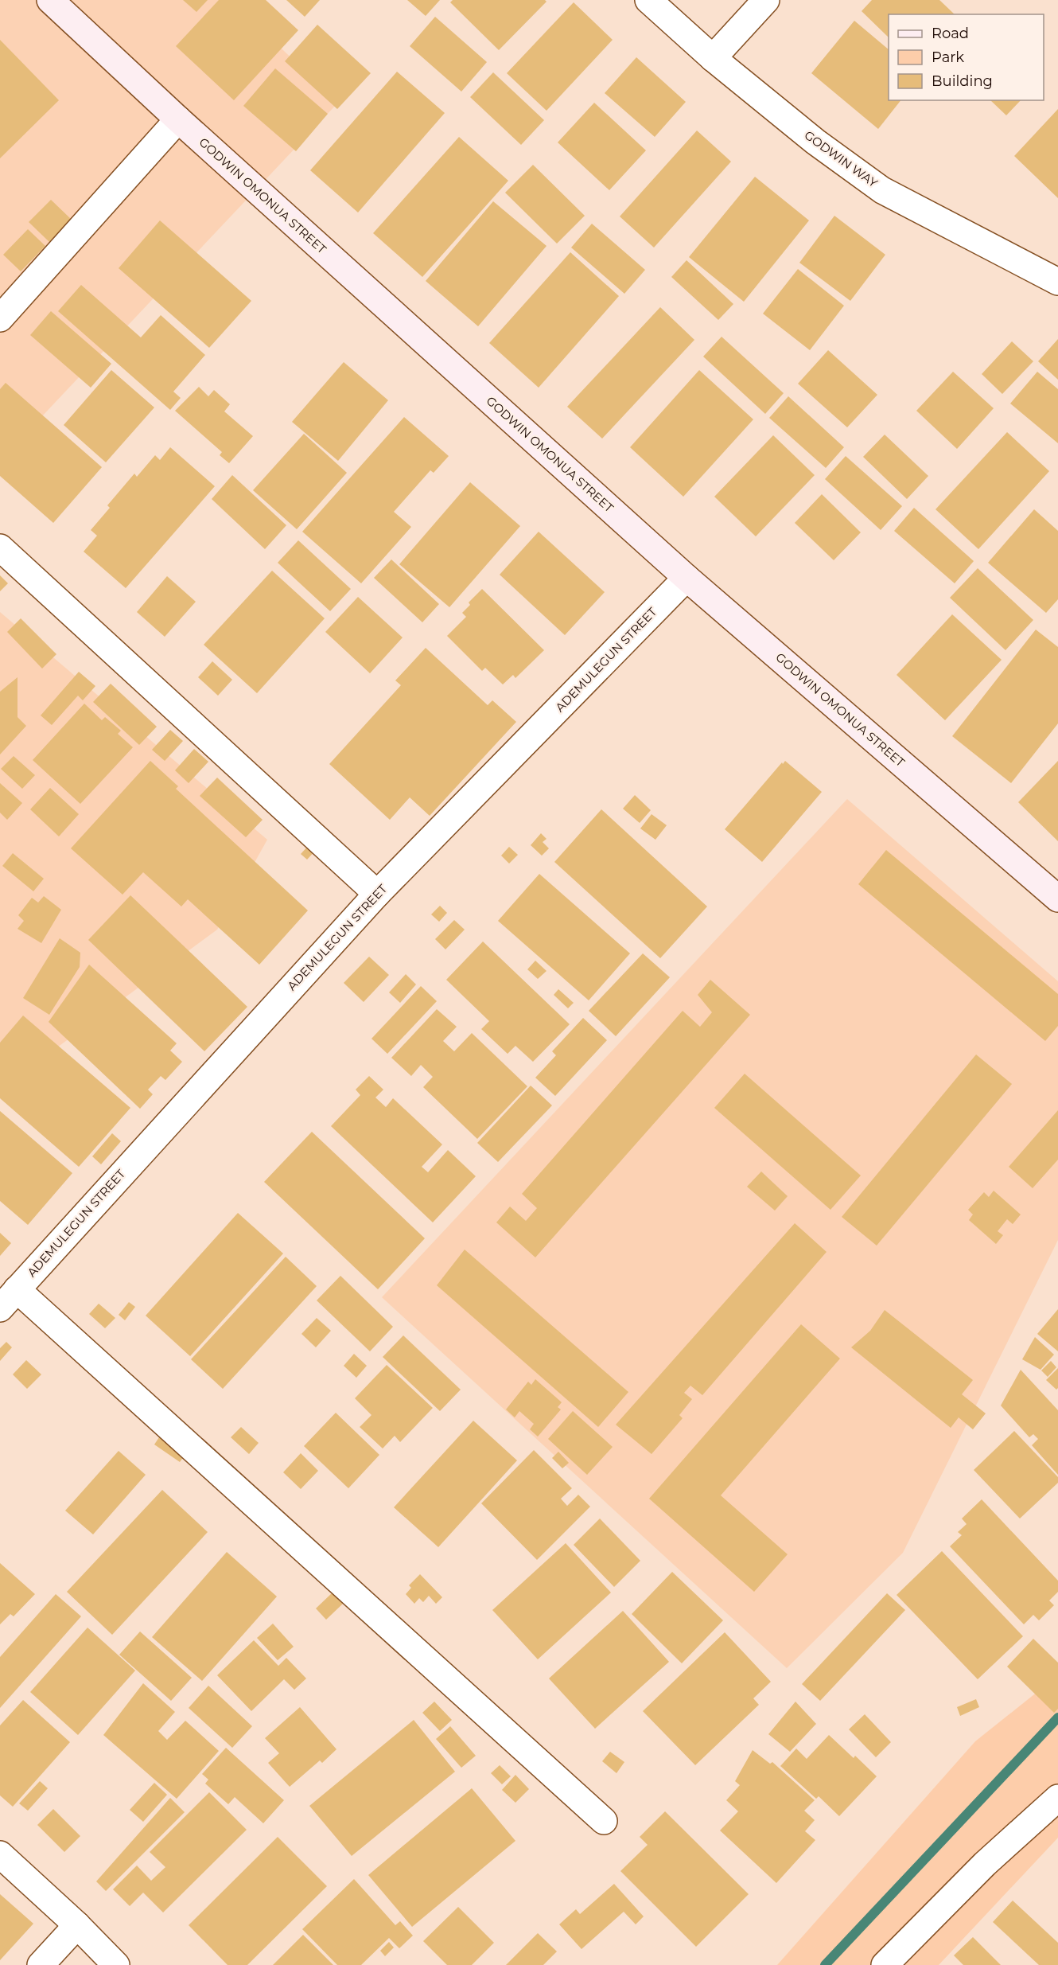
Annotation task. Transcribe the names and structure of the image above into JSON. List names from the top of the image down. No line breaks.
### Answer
{"streets":{"street":["GODWIN WAY","GODWIN OMONUA STREET","ADEMULEGUN STREET"]},"crossings":[["GODWIN OMONUA STREET","ADEMULEGUN STREET"]],"legend":["Road","Park","Building"]}
